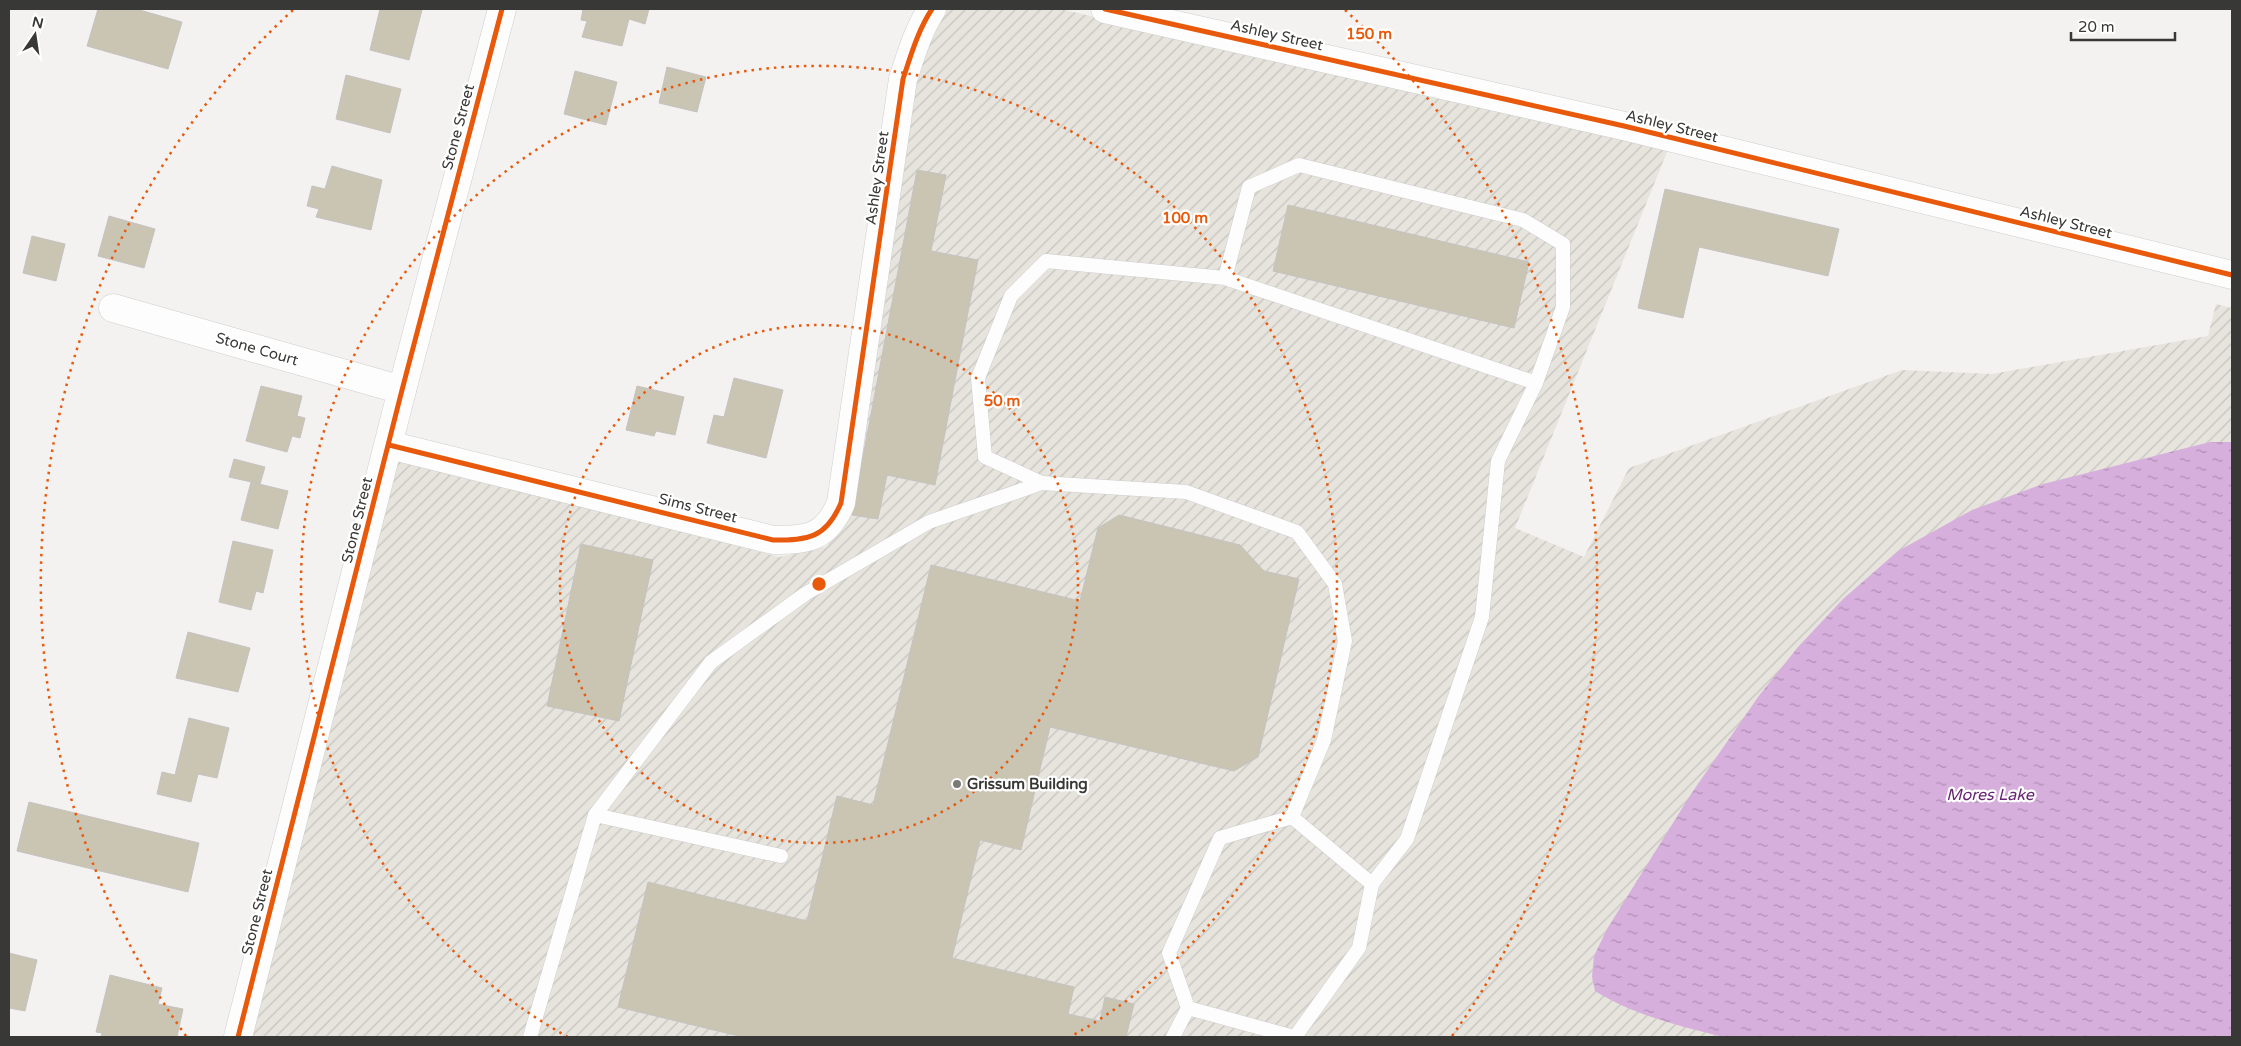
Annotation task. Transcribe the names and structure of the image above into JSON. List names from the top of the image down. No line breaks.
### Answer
{"streets":{"street":["Ashley Street","Stone Street","Stone Court","Sims Street"]},"crossings":[["Ashley Street","Sims Street"],["Stone Street","Stone Court"],["Stone Street","Sims Street"]],"water":["Mores Lake"],"places":["Grissum Building"],"scale_bar":"20 m","north":"top","rings":["150 m","100 m","50 m"]}
